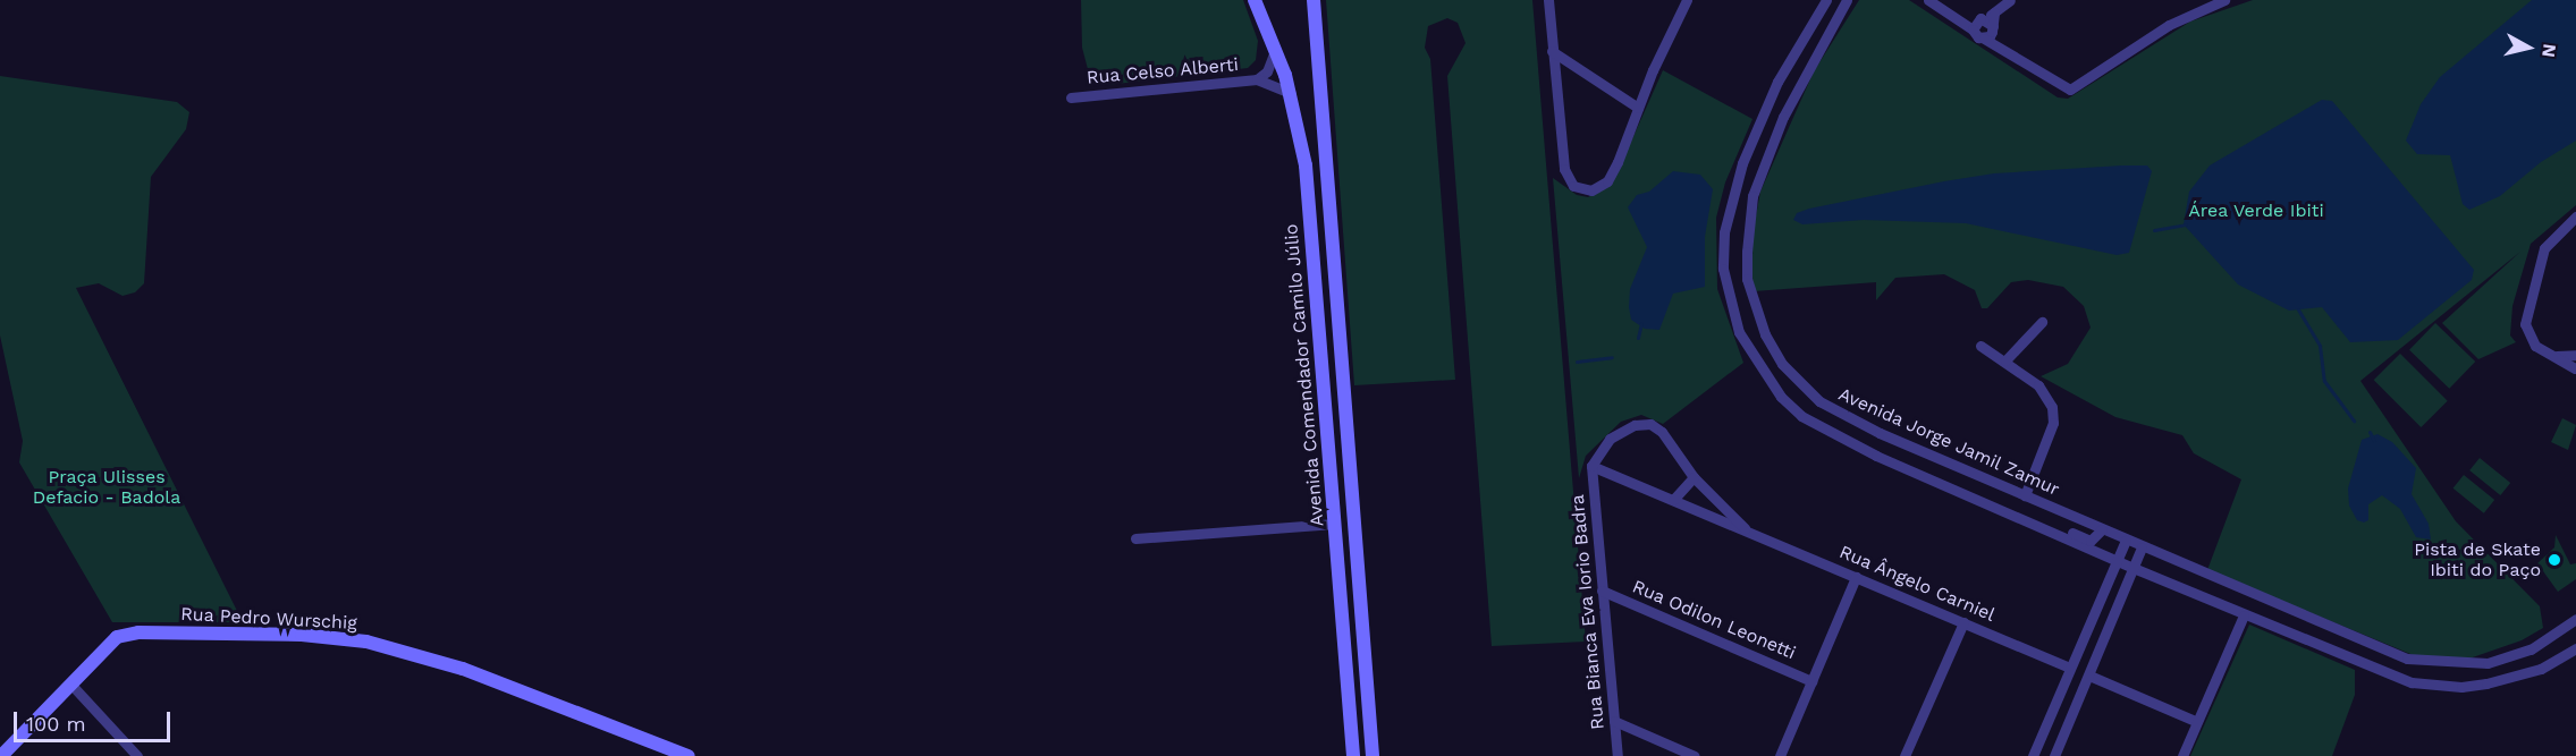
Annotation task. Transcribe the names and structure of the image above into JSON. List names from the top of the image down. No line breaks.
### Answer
{"streets":{"main road":["Avenida Comendador Camilo Júlio","Rua Pedro Wurschig"],"street":["Rua Celso Alberti","Avenida Jorge Jamil Zamur","Rua Ângelo Carniel","Rua Bianca Eva Iorio Badra","Rua Odilon Leonetti"]},"crossings":[["Rua Celso Alberti","Avenida Comendador Camilo Júlio"],["Rua Ângelo Carniel","Rua Bianca Eva Iorio Badra"],["Rua Bianca Eva Iorio Badra","Rua Odilon Leonetti"]],"parks":["Área Verde Ibiti","Praça Ulisses Defacio - Badola"],"places":["Pista de Skate Ibiti do Paço"],"scale_bar":"100 m","north":"right"}
